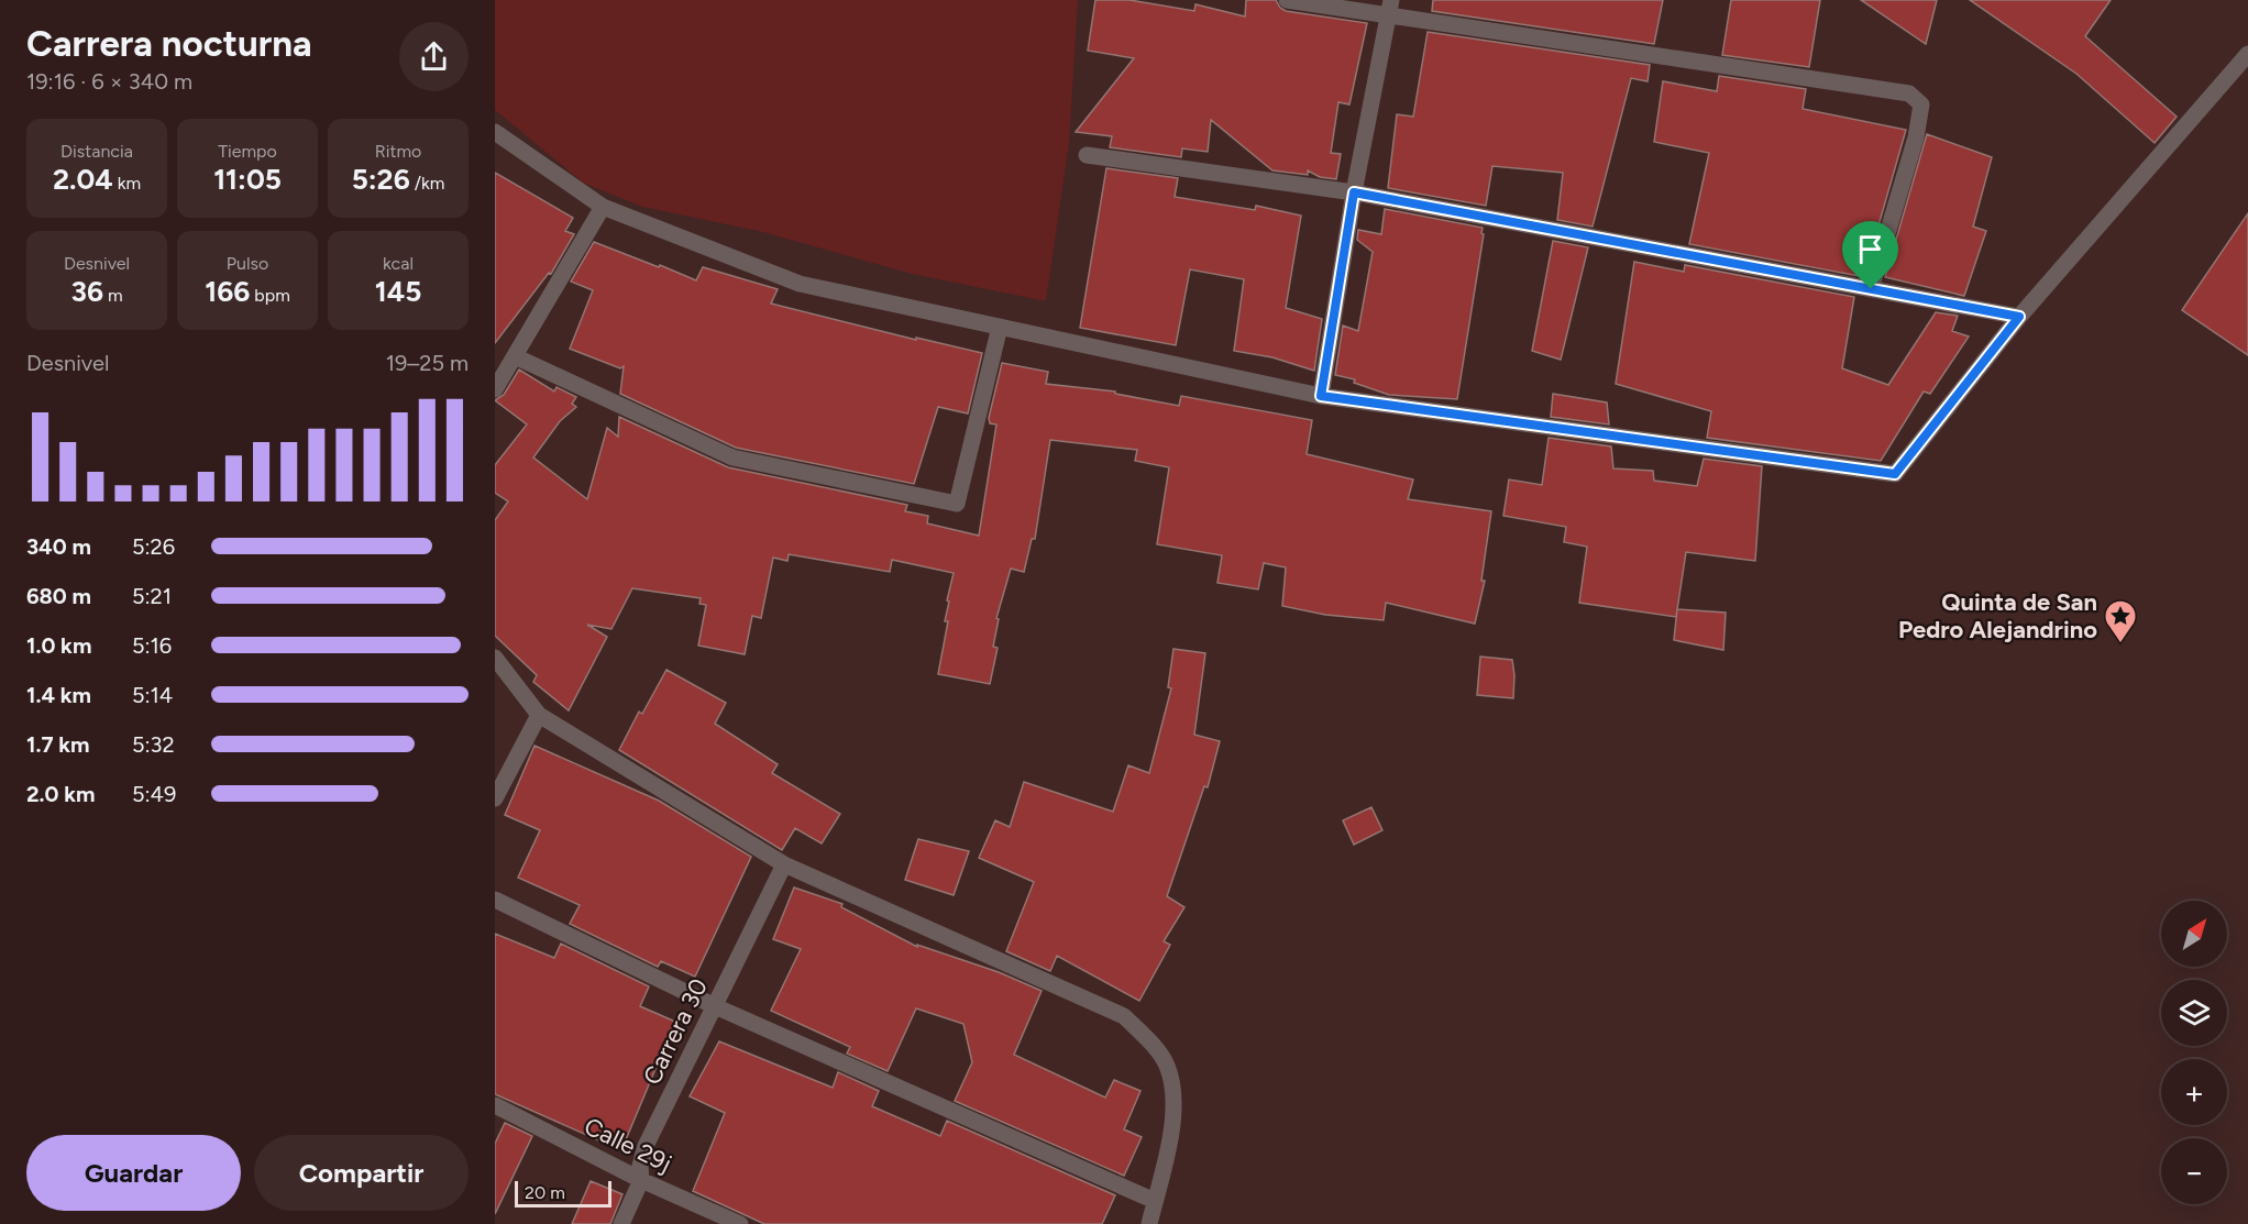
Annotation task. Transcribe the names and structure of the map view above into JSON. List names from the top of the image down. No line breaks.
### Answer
{"streets":{"street":["Carrera 30","Calle 29j"]},"crossings":[["Carrera 30","Calle 29j"]],"places":{"place":["Quinta de San Pedro Alejandrino"]},"scale_bar":"20 m","north":"top right","page":{"heading":["Carrera nocturna","19:16 · 6 × 340 m"],"stats":[["Distancia","2.04 km"],["Tiempo","11:05"],["Ritmo","5:26 /km"],["Desnivel","36 m"],["Pulso","166 bpm"],["kcal","145"]],"chart":["Desnivel","19–25 m"],"list":[{"name":"340 m","note":"5:26"},{"name":"680 m","note":"5:21"},{"name":"1.0 km","note":"5:16"},{"name":"1.4 km","note":"5:14"},{"name":"1.7 km","note":"5:32"},{"name":"2.0 km","note":"5:49"}],"map_buttons":["+","−"],"buttons":["Guardar","Compartir"],"scale":"20 m"}}
